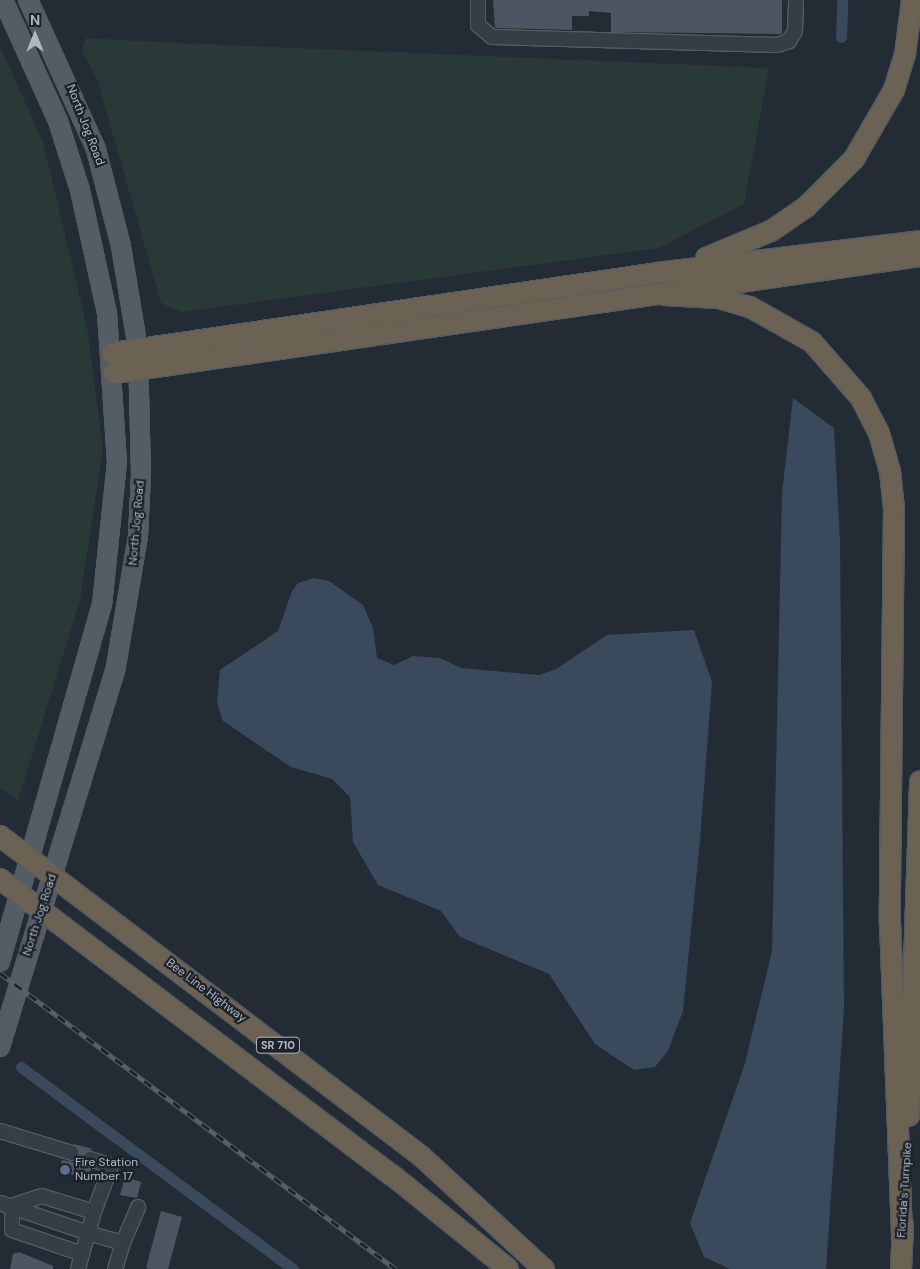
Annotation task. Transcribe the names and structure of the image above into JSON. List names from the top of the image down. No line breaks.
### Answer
{"streets":{"highway":["Bee Line Highway","SR 710","Florida's Turnpike"],"main road":["North Jog Road"]},"crossings":[["North Jog Road","Bee Line Highway"],["North Jog Road","SR 710"]],"places":["Fire Station Number 17"],"north":"top"}
